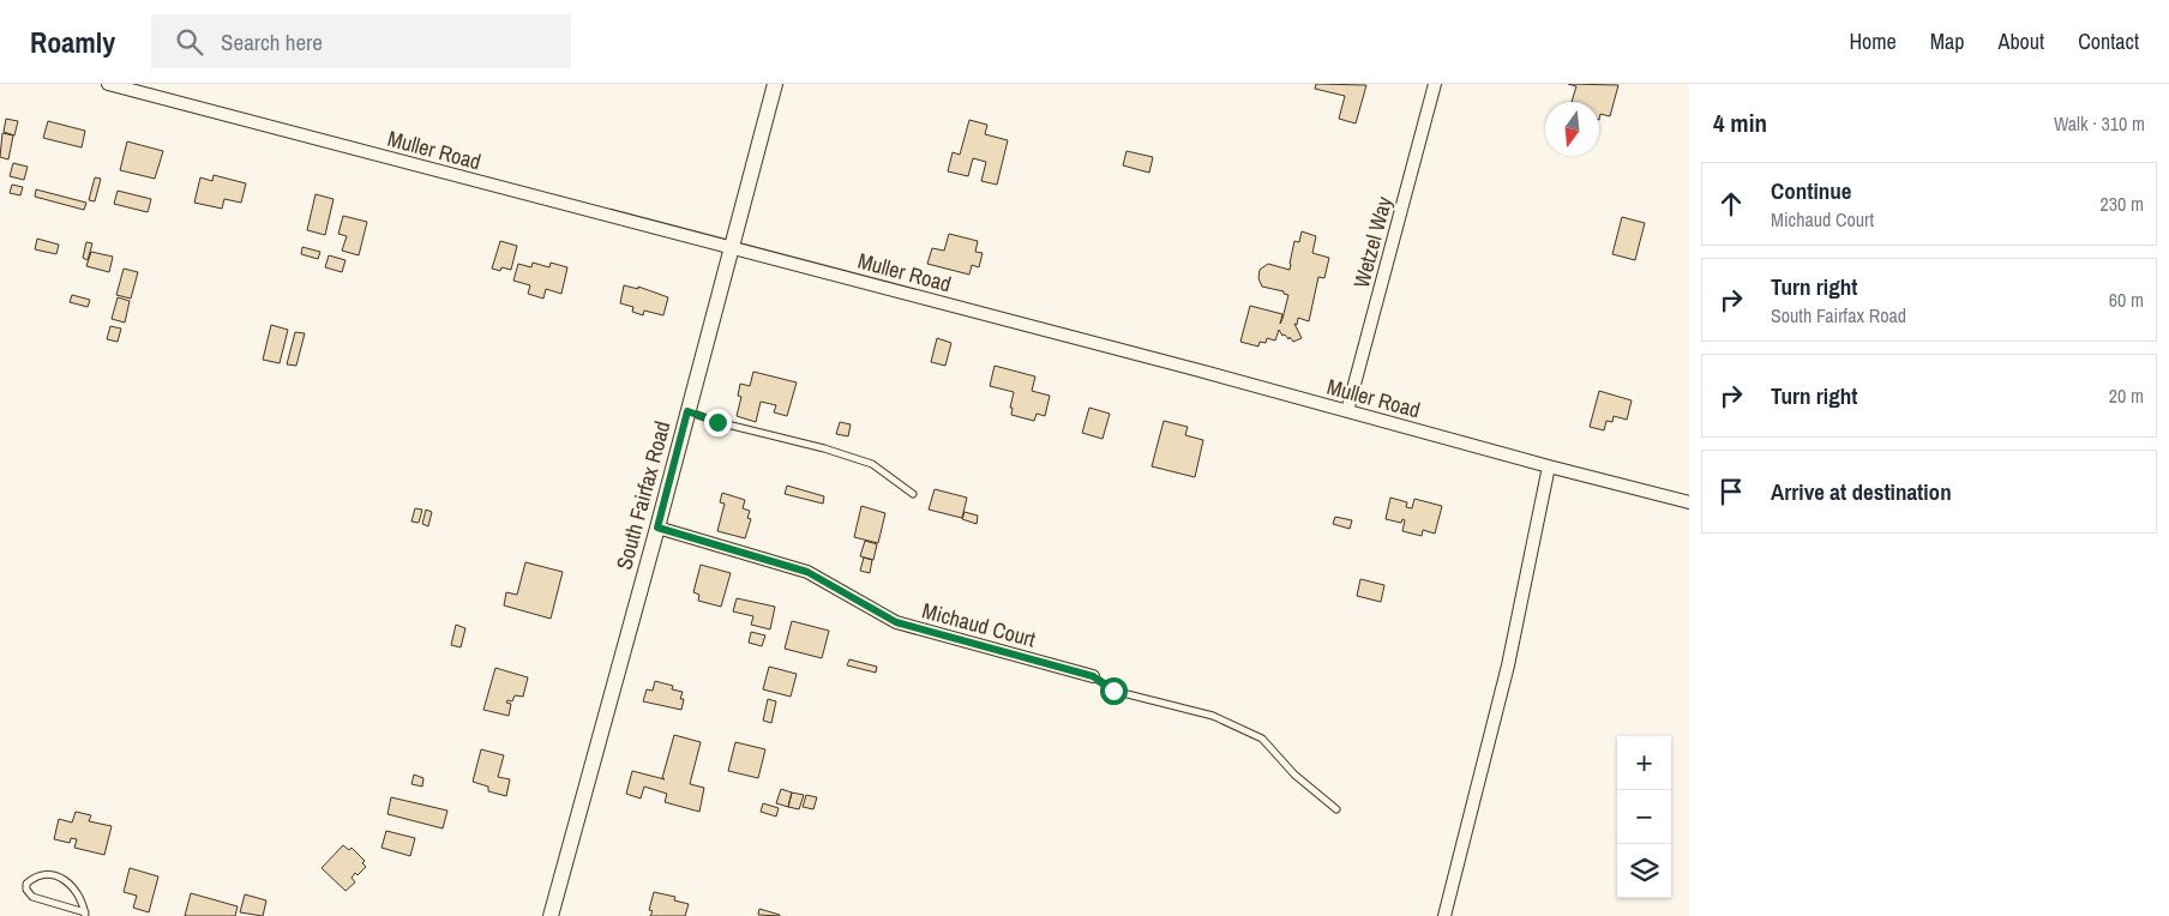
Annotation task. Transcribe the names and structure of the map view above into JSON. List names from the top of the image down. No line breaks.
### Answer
{"streets":{"street":["Muller Road","Wetzel Way","South Fairfax Road","Michaud Court"]},"crossings":[["Muller Road","Wetzel Way"],["Muller Road","South Fairfax Road"],["South Fairfax Road","Michaud Court"]],"north":"bottom","page":{"header":"Roamly","search":"Search here","nav":["Home","Map","About","Contact"],"heading":["4 min","Walk · 310 m"],"list":[["Continue","Michaud Court","230 m"],["Turn right","South Fairfax Road","60 m"],["Turn right","20 m"],"Arrive at destination"],"map_buttons":["+","−"]}}
